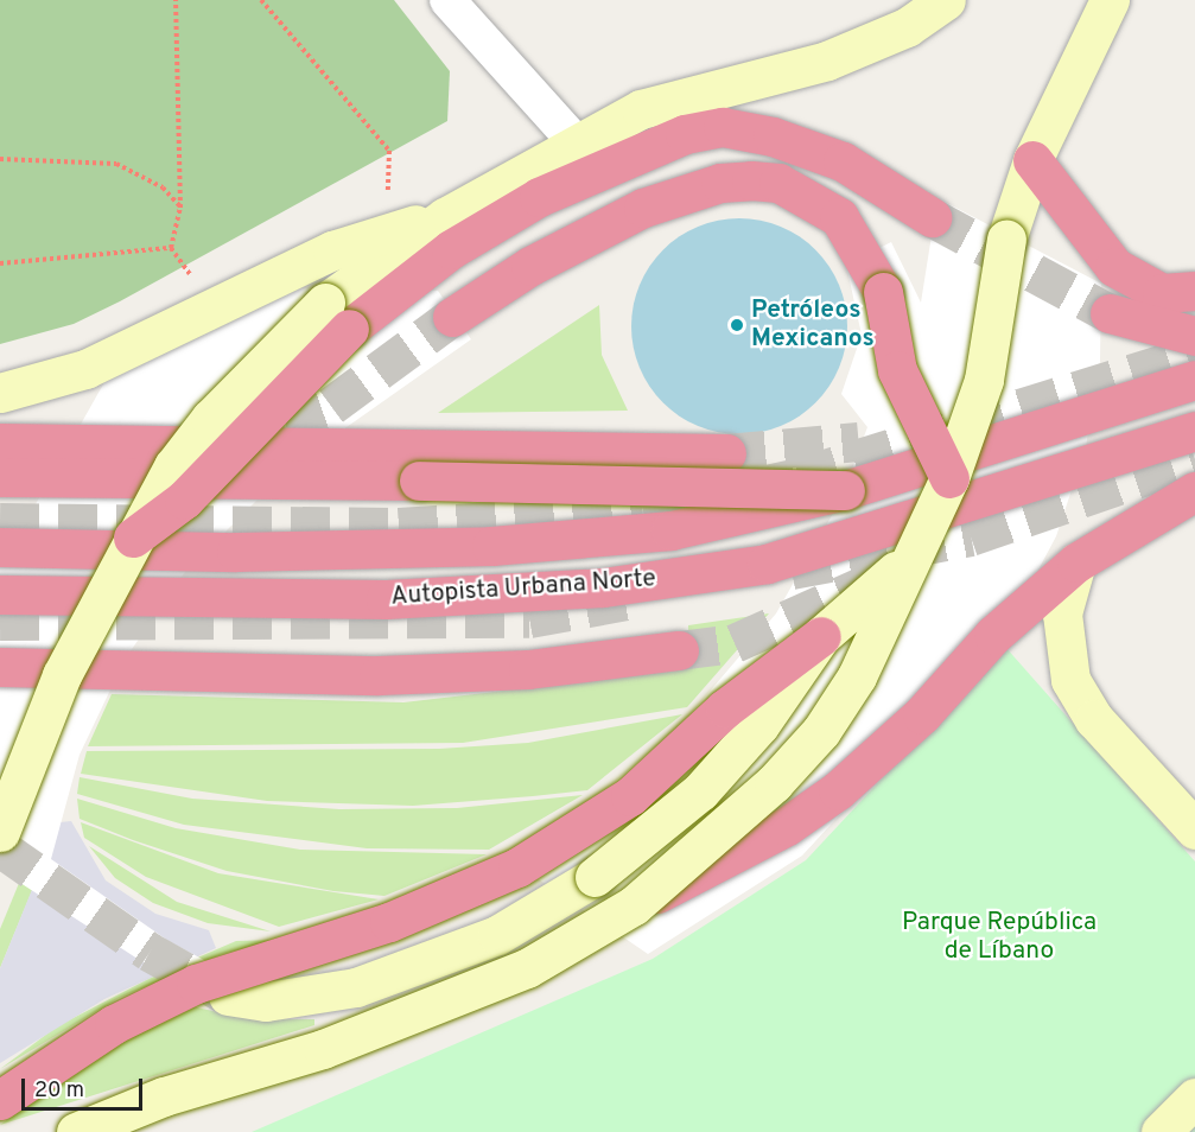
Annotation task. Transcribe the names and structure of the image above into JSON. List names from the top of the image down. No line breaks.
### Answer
{"streets":{"highway":["Autopista Urbana Norte"]},"parks":["Parque República de Líbano"],"places":["Petróleos Mexicanos"],"scale_bar":"20 m"}
